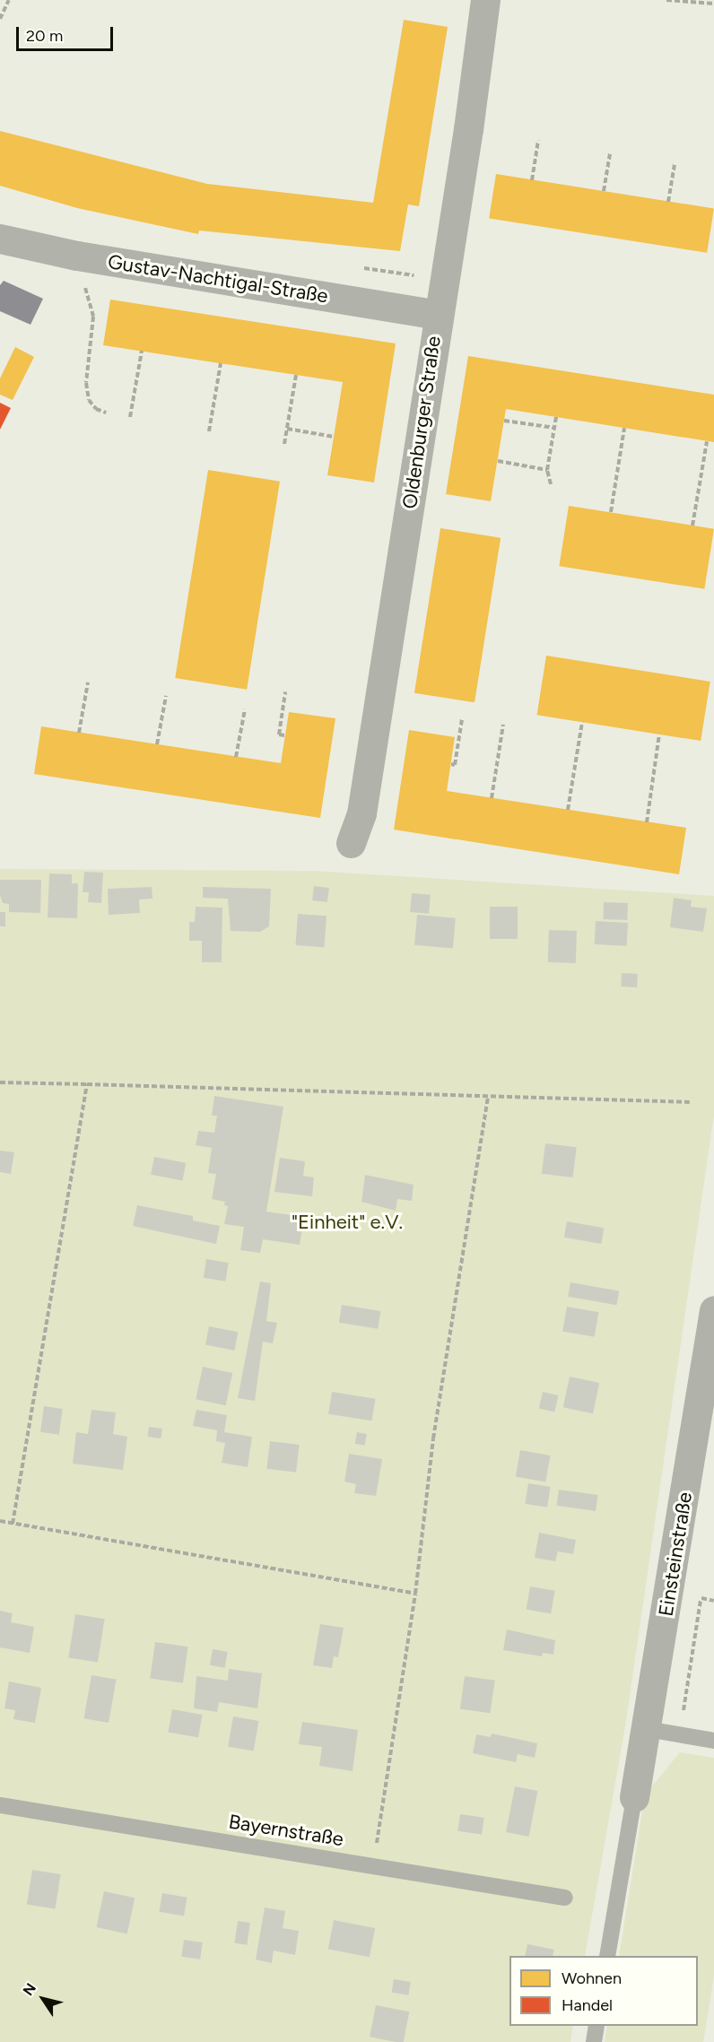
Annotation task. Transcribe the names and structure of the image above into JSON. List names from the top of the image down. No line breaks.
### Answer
{"streets":{"street":["Gustav-Nachtigal-Straße","Oldenburger Straße","Einsteinstraße"],"lane":["Bayernstraße"]},"crossings":[["Gustav-Nachtigal-Straße","Oldenburger Straße"]],"parks":["\"Einheit\" e.V."],"legend":["Wohnen","Handel"],"scale_bar":"20 m","north":"top left"}
